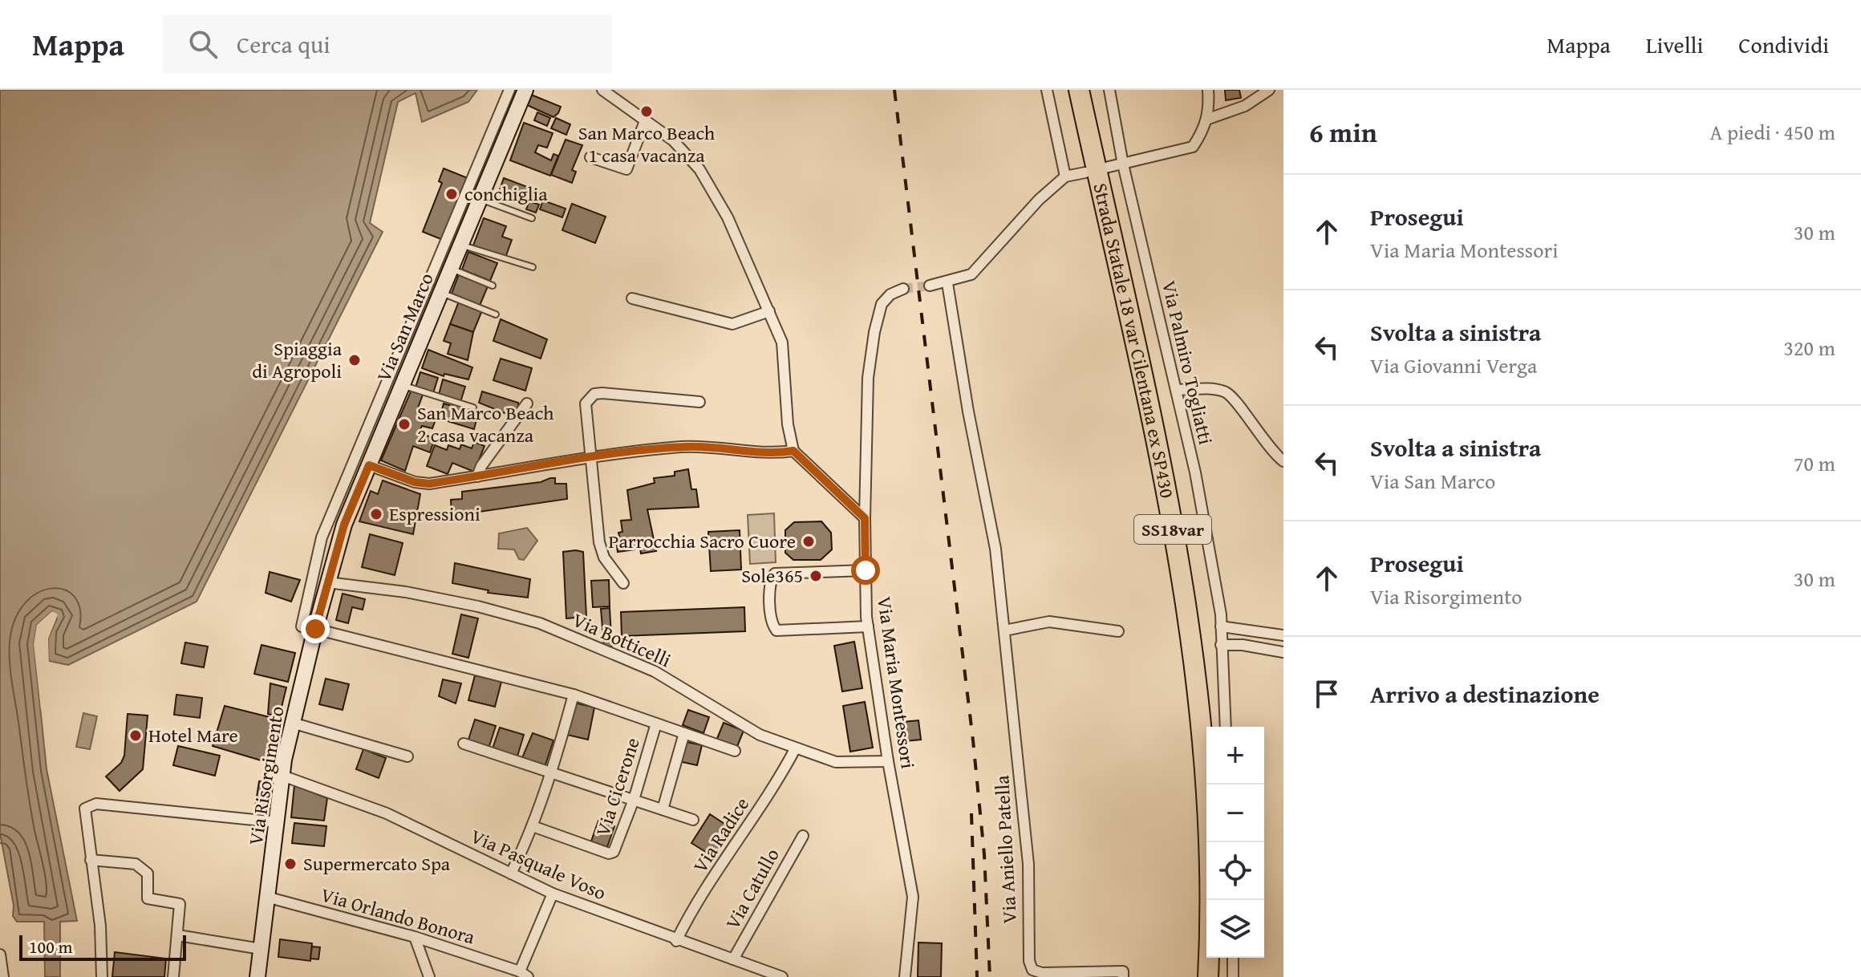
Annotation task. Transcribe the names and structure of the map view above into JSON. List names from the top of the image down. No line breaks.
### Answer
{"streets":{"highway":["Strada Statale 18 var Cilentana ex SP430","SS18var"],"main road":["Via San Marco","Via Risorgimento"],"street":["Via Palmiro Togliatti","Via Botticelli","Via Maria Montessori","Via Cicerone","Via Radice","Via Aniello Patella","Via Pasquale Voso","Via Catullo","Via Orlando Bonora"]},"crossings":[["Via San Marco","Via Botticelli"],["Via San Marco","Via Risorgimento"],["Via Botticelli","Via Maria Montessori"],["Via Botticelli","Via Risorgimento"],["Via Botticelli","Via Radice"],["Via Risorgimento","Via Pasquale Voso"],["Via Risorgimento","Via Orlando Bonora"],["Via Radice","Via Pasquale Voso"],["Via Pasquale Voso","Via Catullo"]],"places":["San Marco Beach 1 casa vacanza","conchiglia","Spiaggia di Agropoli","San Marco Beach 2 casa vacanza","Espressioni","Parrocchia Sacro Cuore","Sole365","Hotel Mare","Supermercato Spa"],"scale_bar":"100 m","page":{"header":"Mappa","search":"Cerca qui","nav":["Mappa","Livelli","Condividi"],"heading":["6 min","A piedi · 450 m"],"list":[["Prosegui","Via Maria Montessori","30 m"],["Svolta a sinistra","Via Giovanni Verga","320 m"],["Svolta a sinistra","Via San Marco","70 m"],["Prosegui","Via Risorgimento","30 m"],"Arrivo a destinazione"],"map_buttons":["+","−"],"scale":"100 m"}}
